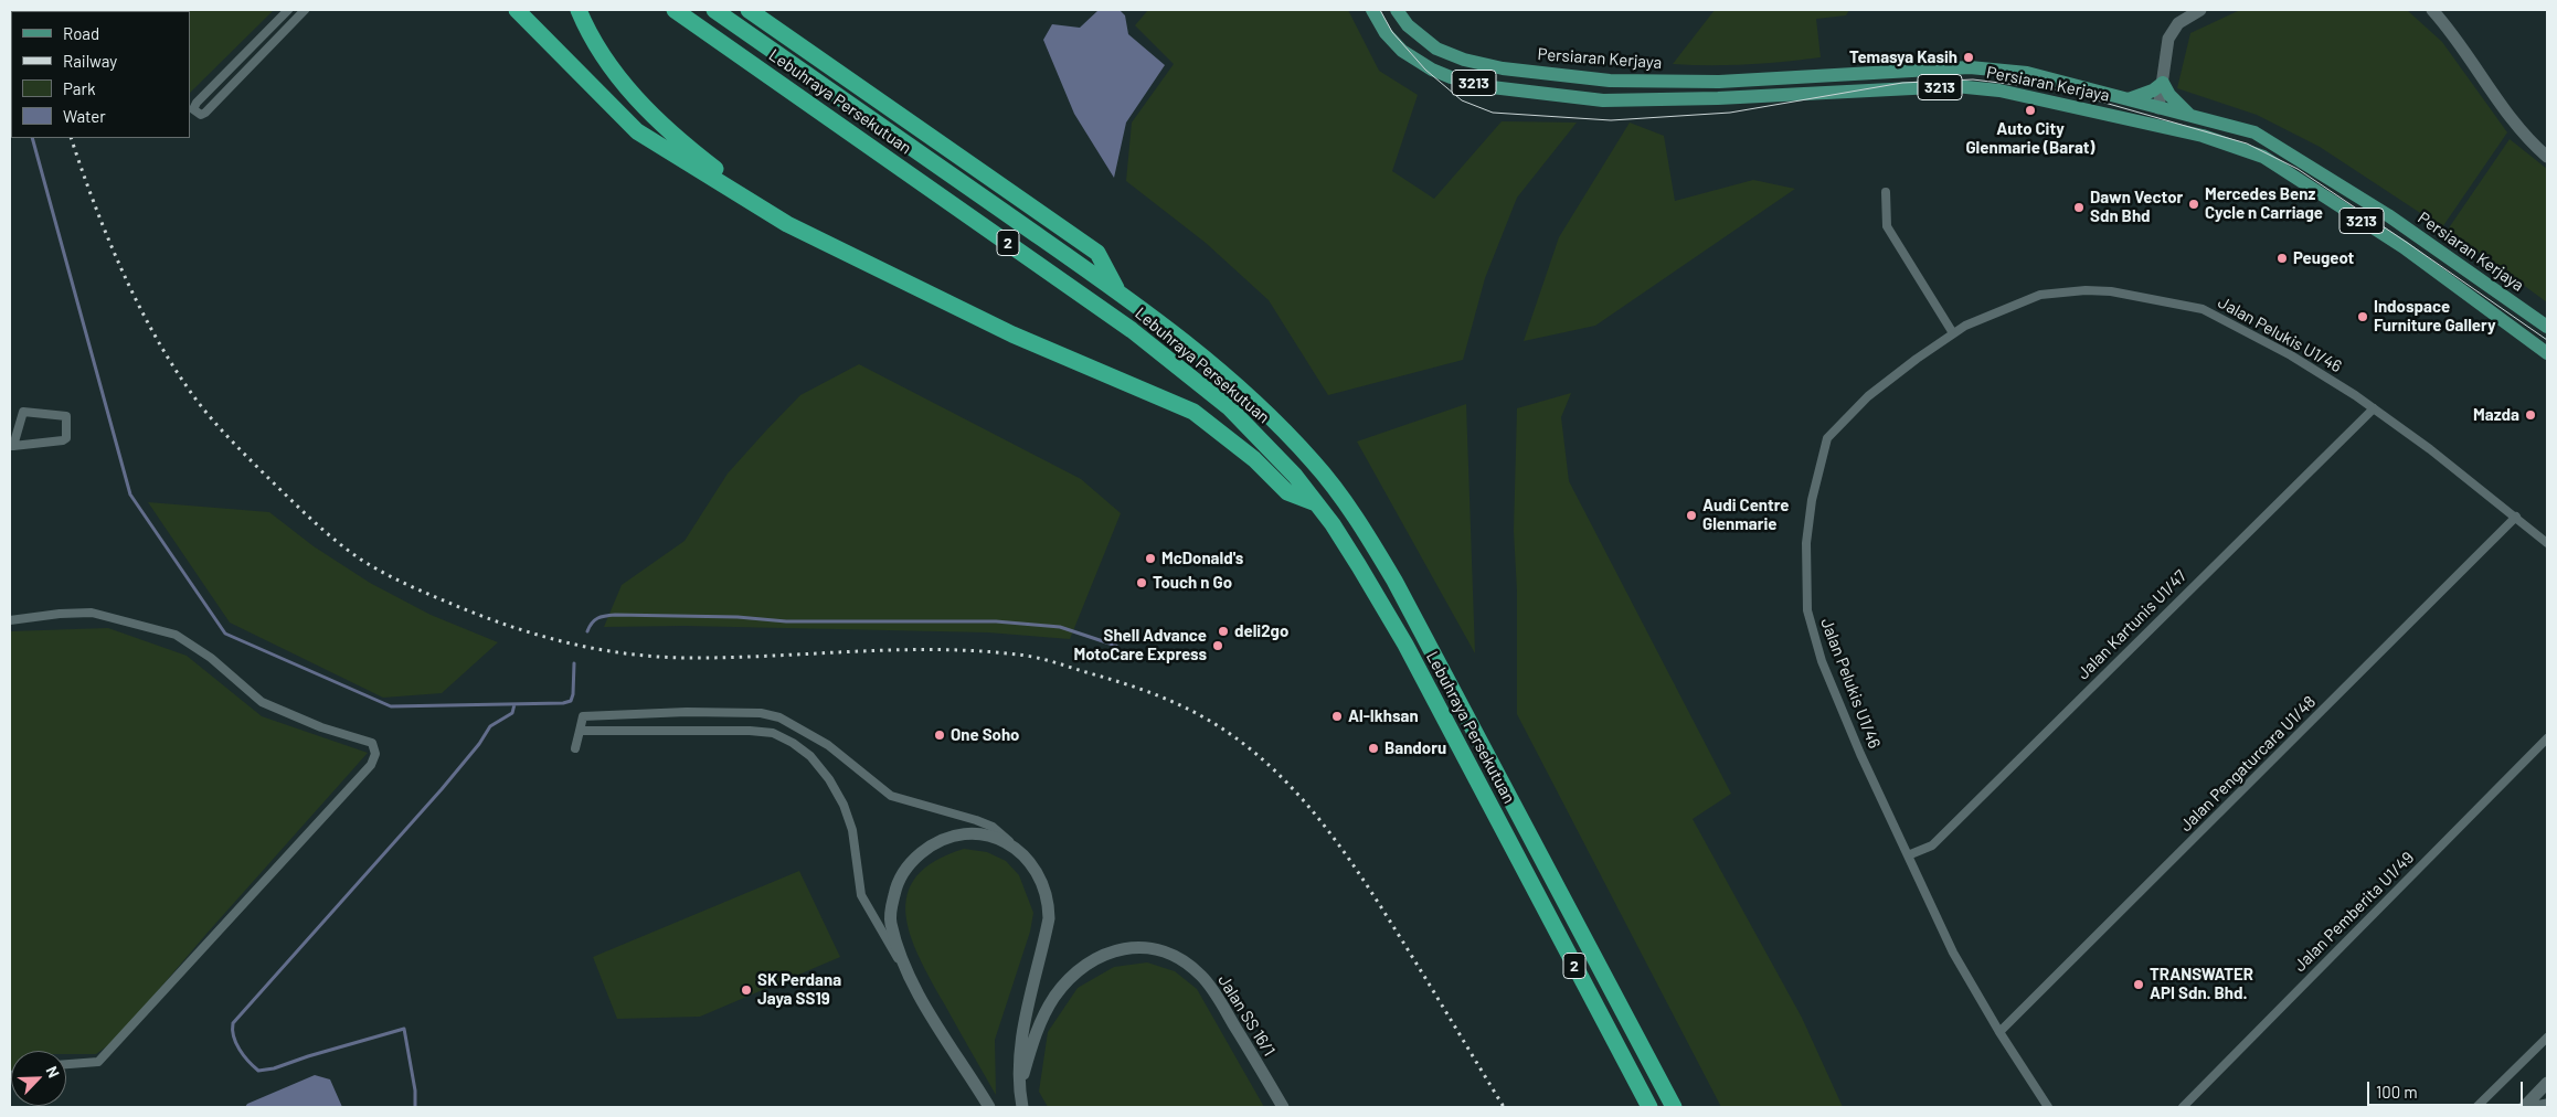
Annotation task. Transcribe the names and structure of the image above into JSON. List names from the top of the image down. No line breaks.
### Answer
{"streets":{"highway":["Lebuhraya Persekutuan","2"],"main road":["Persiaran Kerjaya","3213"],"street":["Jalan Pelukis U1/46","Jalan Kartunis U1/47","Jalan Pengaturcara U1/48","Jalan Pemberita U1/49","Jalan SS 16/1"]},"crossings":[["Jalan Pelukis U1/46","Jalan Kartunis U1/47"],["Jalan Pelukis U1/46","Jalan Pengaturcara U1/48"]],"places":["Temasya Kasih","Auto City Glenmarie (Barat)","Mercedes Benz Cycle n Carriage","Dawn Vector Sdn Bhd","Peugeot","Indospace Furniture Gallery","Mazda","Audi Centre Glenmarie","McDonald's","Touch n Go","deli2go","Shell Advance MotoCare Express","Al-Ikhsan","One Soho","Bandoru","TRANSWATER API Sdn. Bhd.","SK Perdana Jaya SS19"],"legend":["Road","Railway","Park","Water"],"scale_bar":"100 m","north":"top right"}
